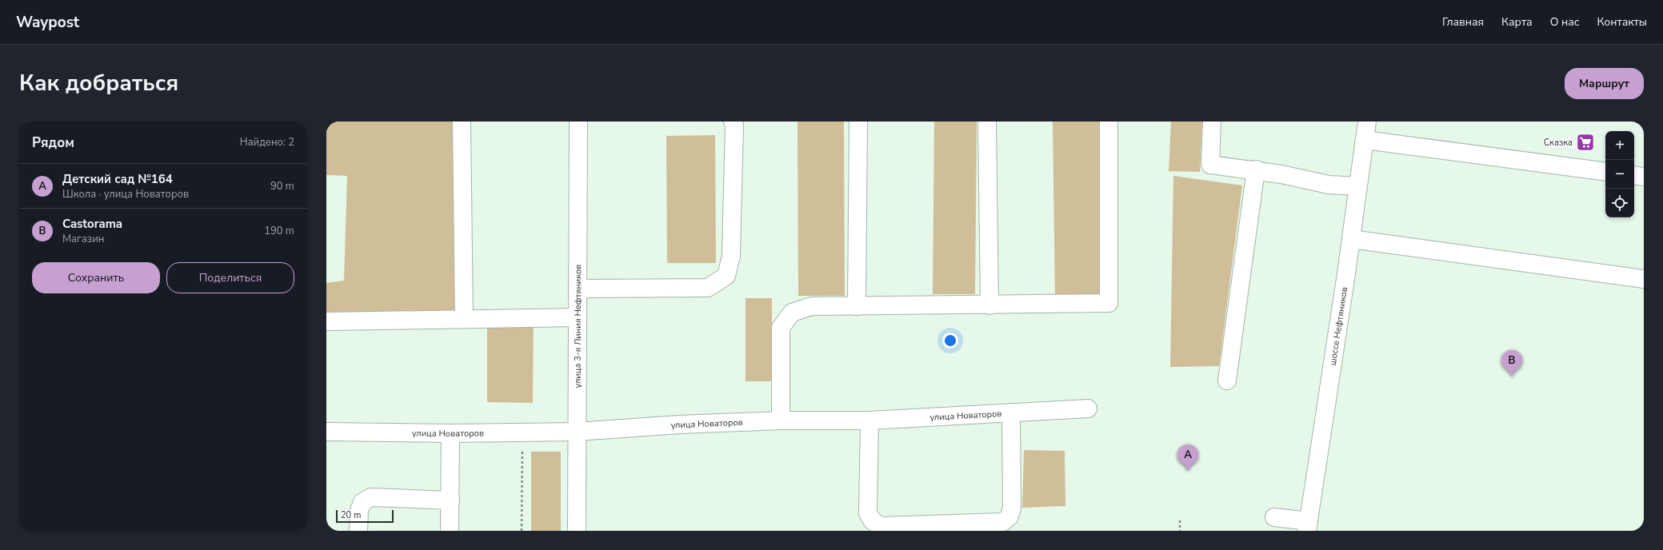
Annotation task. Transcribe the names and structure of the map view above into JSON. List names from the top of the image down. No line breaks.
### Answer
{"streets":{"street":["улица 3-я Линия Нефтяников","шоссе Нефтяников","улица Новаторов"]},"crossings":[["улица 3-я Линия Нефтяников","улица Новаторов"]],"places":{"supermarket":["Сказка"]},"scale_bar":"20 m","page":{"header":"Waypost","nav":["Главная","Карта","О нас","Контакты"],"title":"Как добраться","buttons":["Маршрут",["Сохранить","Поделиться"]],"heading":["Рядом","Найдено: 2"],"map_buttons":["+","−"],"list":[{"mark":"A","name":"Детский сад №164","note":"Школа · улица Новаторов","value":"90 m"},{"mark":"B","name":"Castorama","note":"Магазин","value":"190 m"}],"pins":["B","A"],"scale":"20 m"}}
